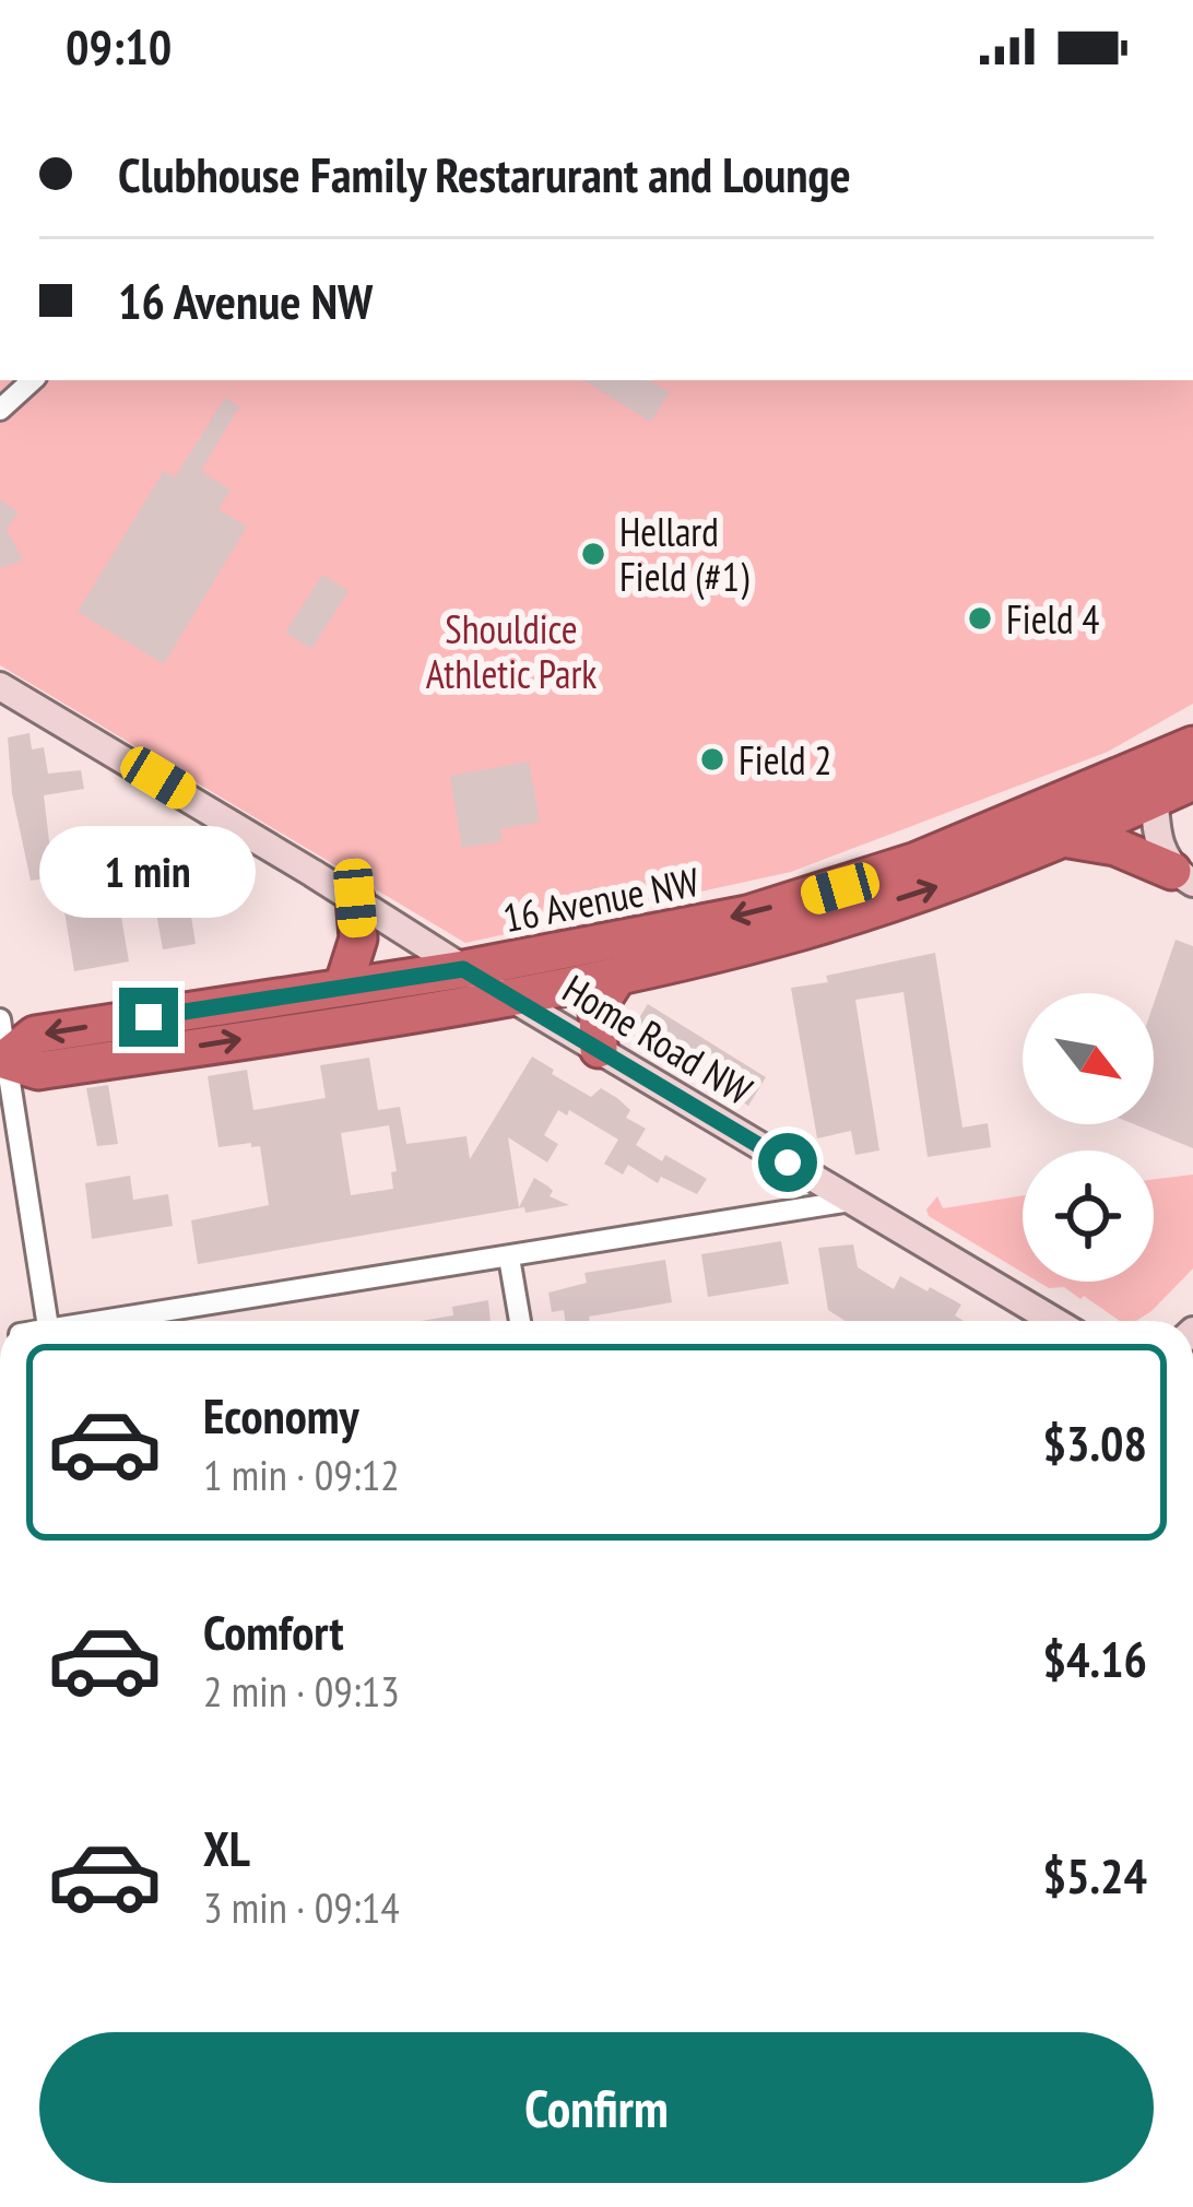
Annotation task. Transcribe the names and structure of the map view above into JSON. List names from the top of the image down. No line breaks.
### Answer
{"streets":{"highway":["16 Avenue NW"],"street":["Home Road NW"]},"crossings":[["16 Avenue NW","Home Road NW"]],"parks":["Shouldice Athletic Park"],"places":["Hellard Field (#1)","Field 4","Field 2"],"north":"bottom right","page":{"status":"09:10","banner":["Clubhouse Family Restarurant and Lounge","16 Avenue NW"],"bubble":"1 min","list":[{"name":"Economy","note":"1 min · 09:12","value":"$3.08"},{"name":"Comfort","note":"2 min · 09:13","value":"$4.16"},{"name":"XL","note":"3 min · 09:14","value":"$5.24"}],"buttons":"Confirm"}}
